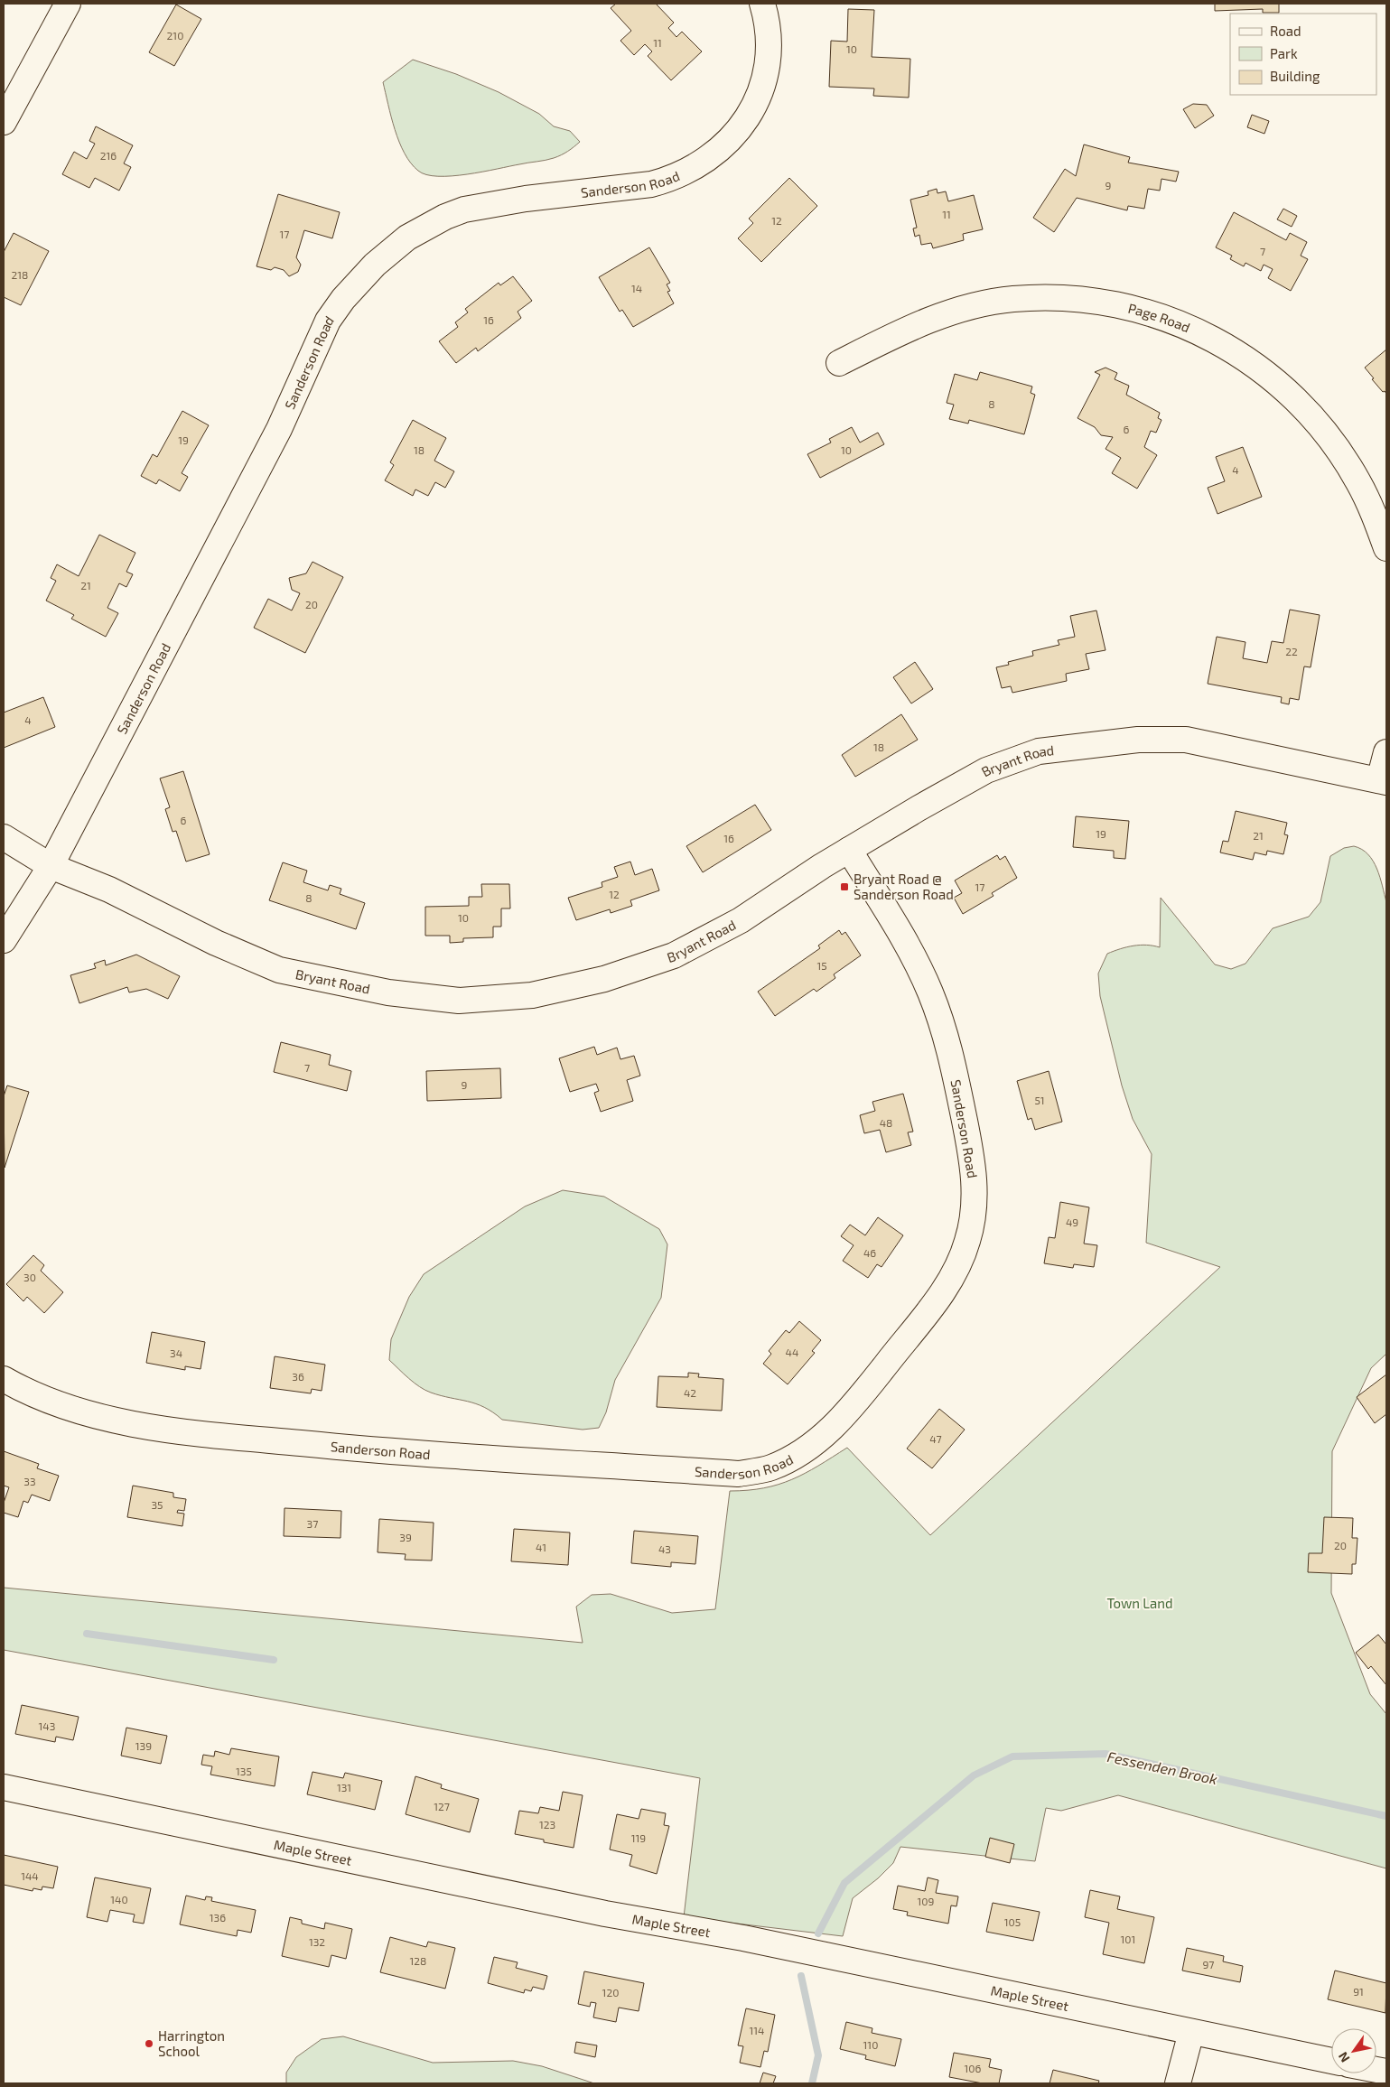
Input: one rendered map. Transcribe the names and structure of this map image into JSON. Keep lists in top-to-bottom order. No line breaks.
{"streets":{"street":["Sanderson Road","Page Road","Bryant Road","Maple Street"]},"crossings":[["Sanderson Road","Bryant Road"]],"water":["Fessenden Brook"],"parks":["Town Land"],"places":{"transit":["Bryant Road @ Sanderson Road"],"other":["Harrington School"]},"house_numbers":["210","11","10","216","9","11","12","17","7","218","14","16","8","6","19","18","10","4","21","20","22","4","18","6","19","21","16","17","12","8","10","15","7","9","51","48","49","46","30","44","34","36","42","47","33","35","37","39","20","41","43","143","139","135","131","127","123","119","144","140","109","136","105","101","132","128","97","91","120","114","110","106"],"legend":["Road","Park","Building"],"north":"bottom left"}
